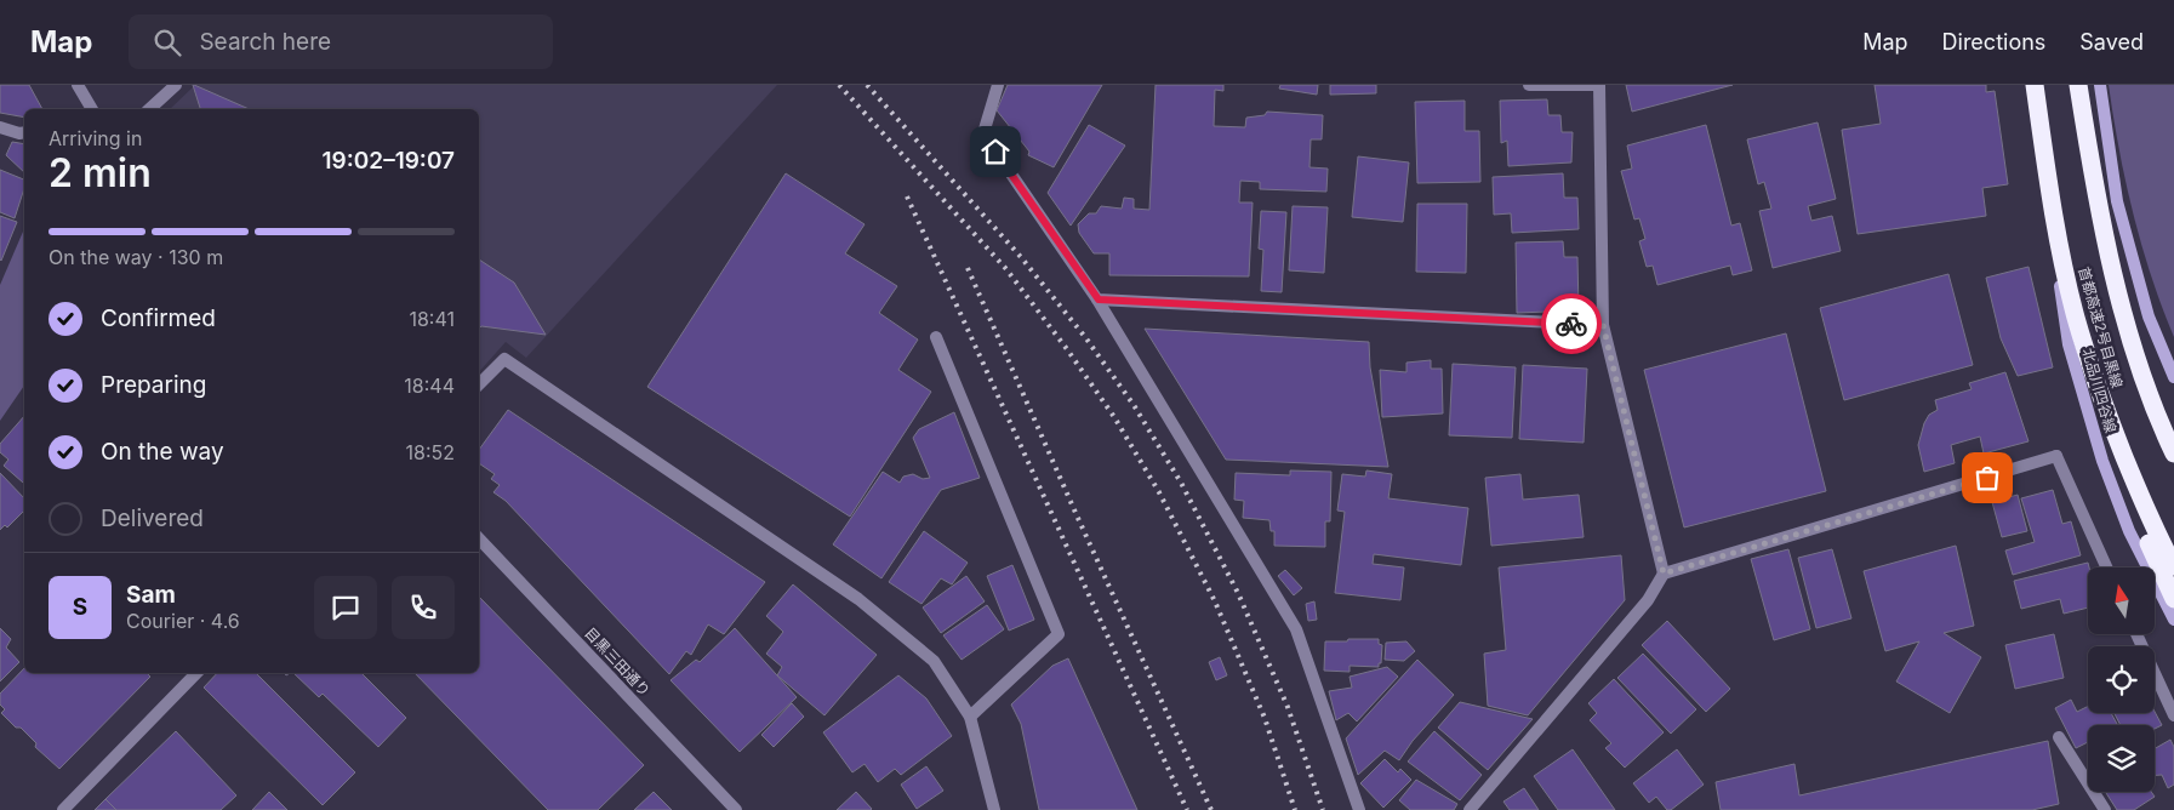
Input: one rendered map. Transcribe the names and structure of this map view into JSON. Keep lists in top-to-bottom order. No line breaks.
{"streets":{"highway":["首都高速2号目黒線"],"main road":["北品川四谷線"],"street":["目黒三田通り"]},"crossings":[["首都高速2号目黒線","北品川四谷線"]],"north":"top","page":{"header":"Map","search":"Search here","nav":["Map","Directions","Saved"],"heading":["2 min","Arriving in","19:02–19:07"],"panel":["Sam","Courier · 4.6"],"bar":"On the way · 130 m","list":[["Confirmed","18:41"],["Preparing","18:44"],["On the way","18:52"],"Delivered"],"round":"S"}}
